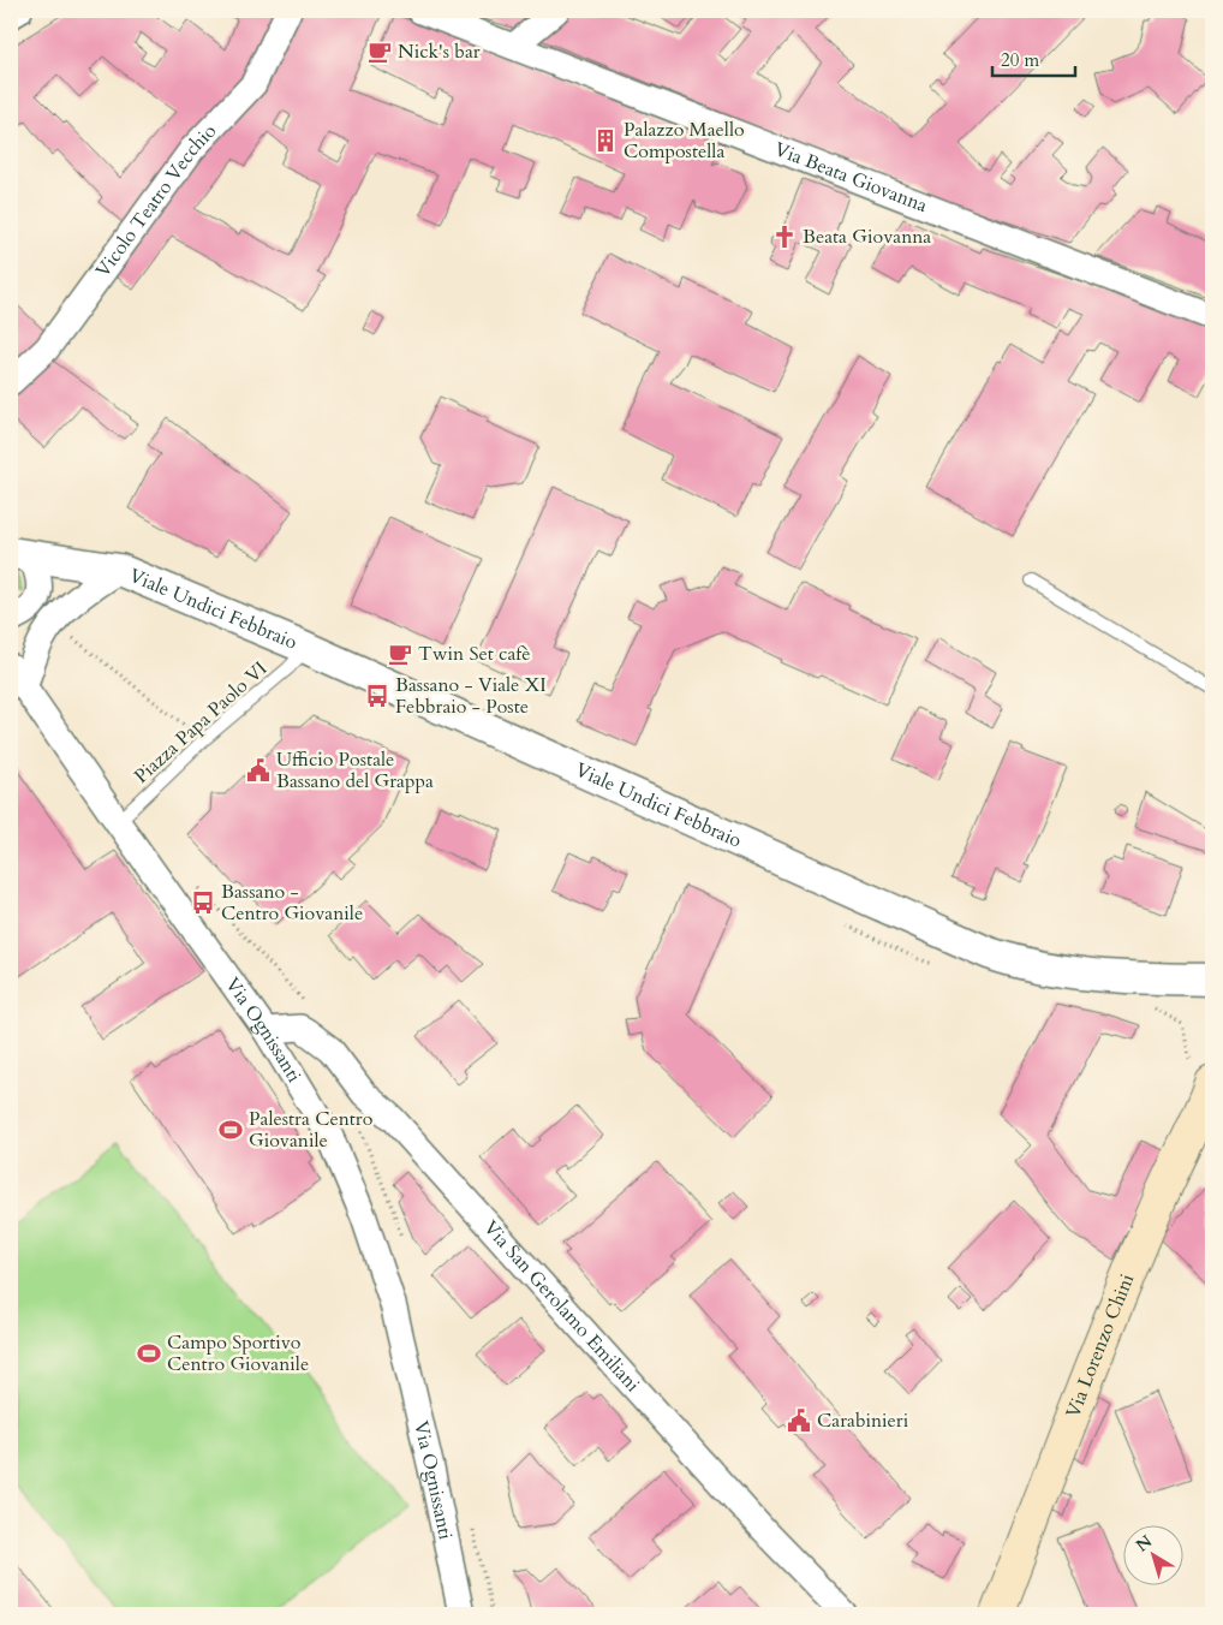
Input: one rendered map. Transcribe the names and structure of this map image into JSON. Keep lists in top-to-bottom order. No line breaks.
{"streets":{"main road":["Via Lorenzo Chini"],"street":["Via Beata Giovanna","Vicolo Teatro Vecchio","Viale Undici Febbraio","Via Ognissanti","Via San Gerolamo Emiliani"],"lane":["Piazza Papa Paolo VI"]},"crossings":[["Viale Undici Febbraio","Piazza Papa Paolo VI"],["Viale Undici Febbraio","Via Ognissanti"],["Piazza Papa Paolo VI","Via Ognissanti"],["Via Ognissanti","Via San Gerolamo Emiliani"]],"places":{"cafe":["Nick's bar","Twin Set cafè"],"building":["Palazzo Maello Compostella"],"church":["Beata Giovanna"],"bus stop":["Bassano - Viale XI Febbraio - Poste","Bassano - Centro Giovanile"],"public building":["Ufficio Postale Bassano del Grappa","Carabinieri"],"sports":["Palestra Centro Giovanile","Campo Sportivo Centro Giovanile"]},"scale_bar":"20 m","north":"top left"}
